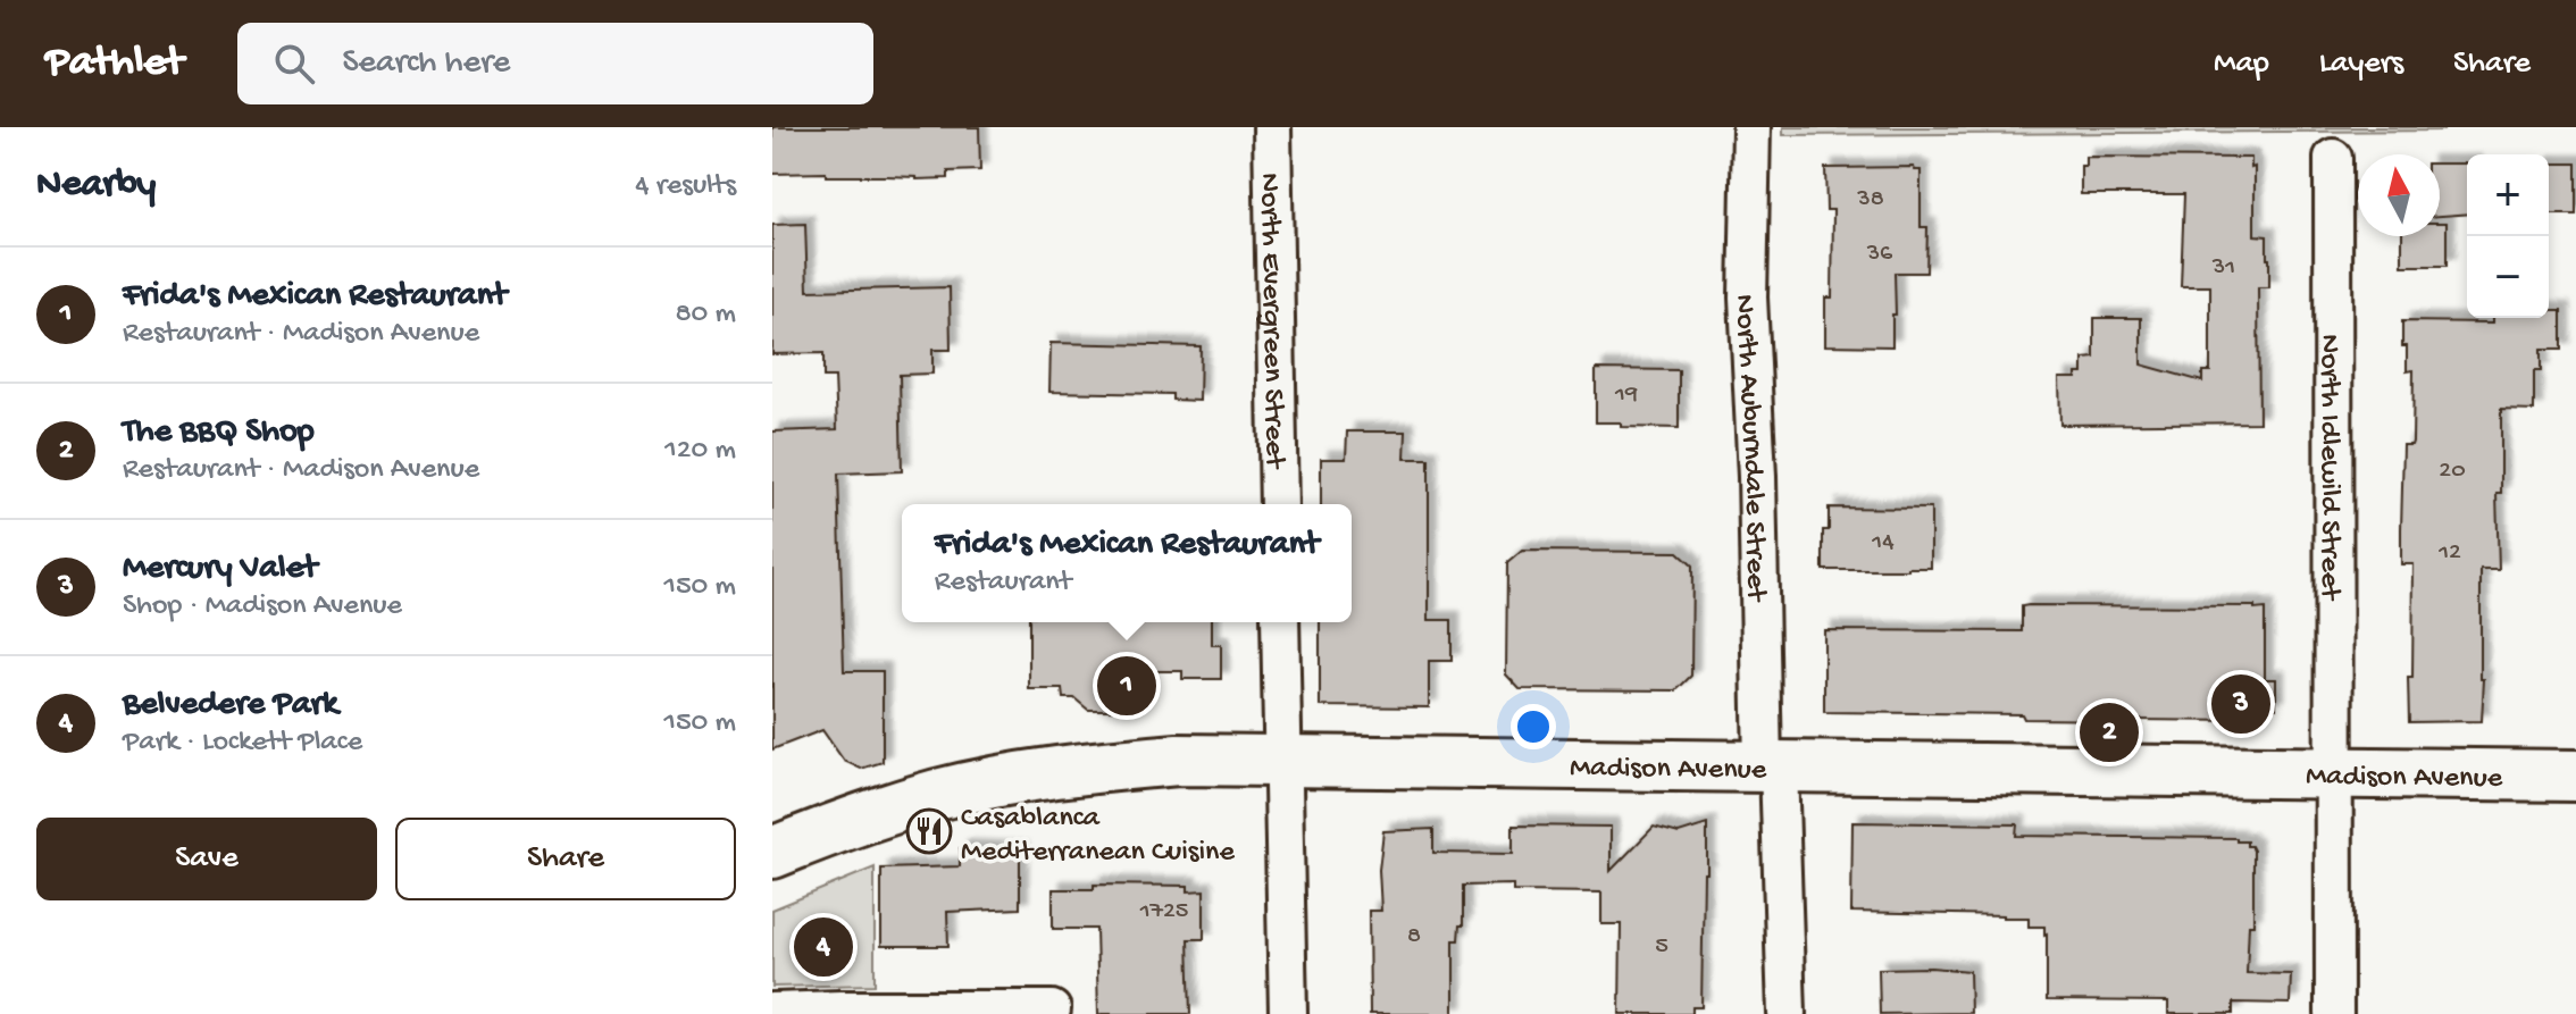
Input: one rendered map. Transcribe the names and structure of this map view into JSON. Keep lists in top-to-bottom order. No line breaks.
{"streets":{"street":["North Evergreen Street","North Auburndale Street","North Idlewild Street","Madison Avenue"]},"crossings":[["North Auburndale Street","Madison Avenue"],["North Idlewild Street","Madison Avenue"]],"places":{"restaurant":["Casablanca Mediterranean Cuisine"]},"house_numbers":["38","36","31","19","20","14","12","1725","8","5"],"north":"top","page":{"header":"Pathlet","search":"Search here","nav":["Map","Layers","Share"],"heading":["Nearby","4 results"],"map_buttons":["+","−"],"list":[{"mark":"1","name":"Frida's Mexican Restaurant","note":"Restaurant · Madison Avenue","value":"80 m"},{"mark":"2","name":"The BBQ Shop","note":"Restaurant · Madison Avenue","value":"120 m"},{"mark":"3","name":"Mercury Valet","note":"Shop · Madison Avenue","value":"150 m"},{"mark":"4","name":"Belvedere Park","note":"Park · Lockett Place","value":"150 m"}],"popup":["Frida's Mexican Restaurant","Restaurant"],"pins":["1","3","2","4"],"buttons":["Save","Share"]}}
